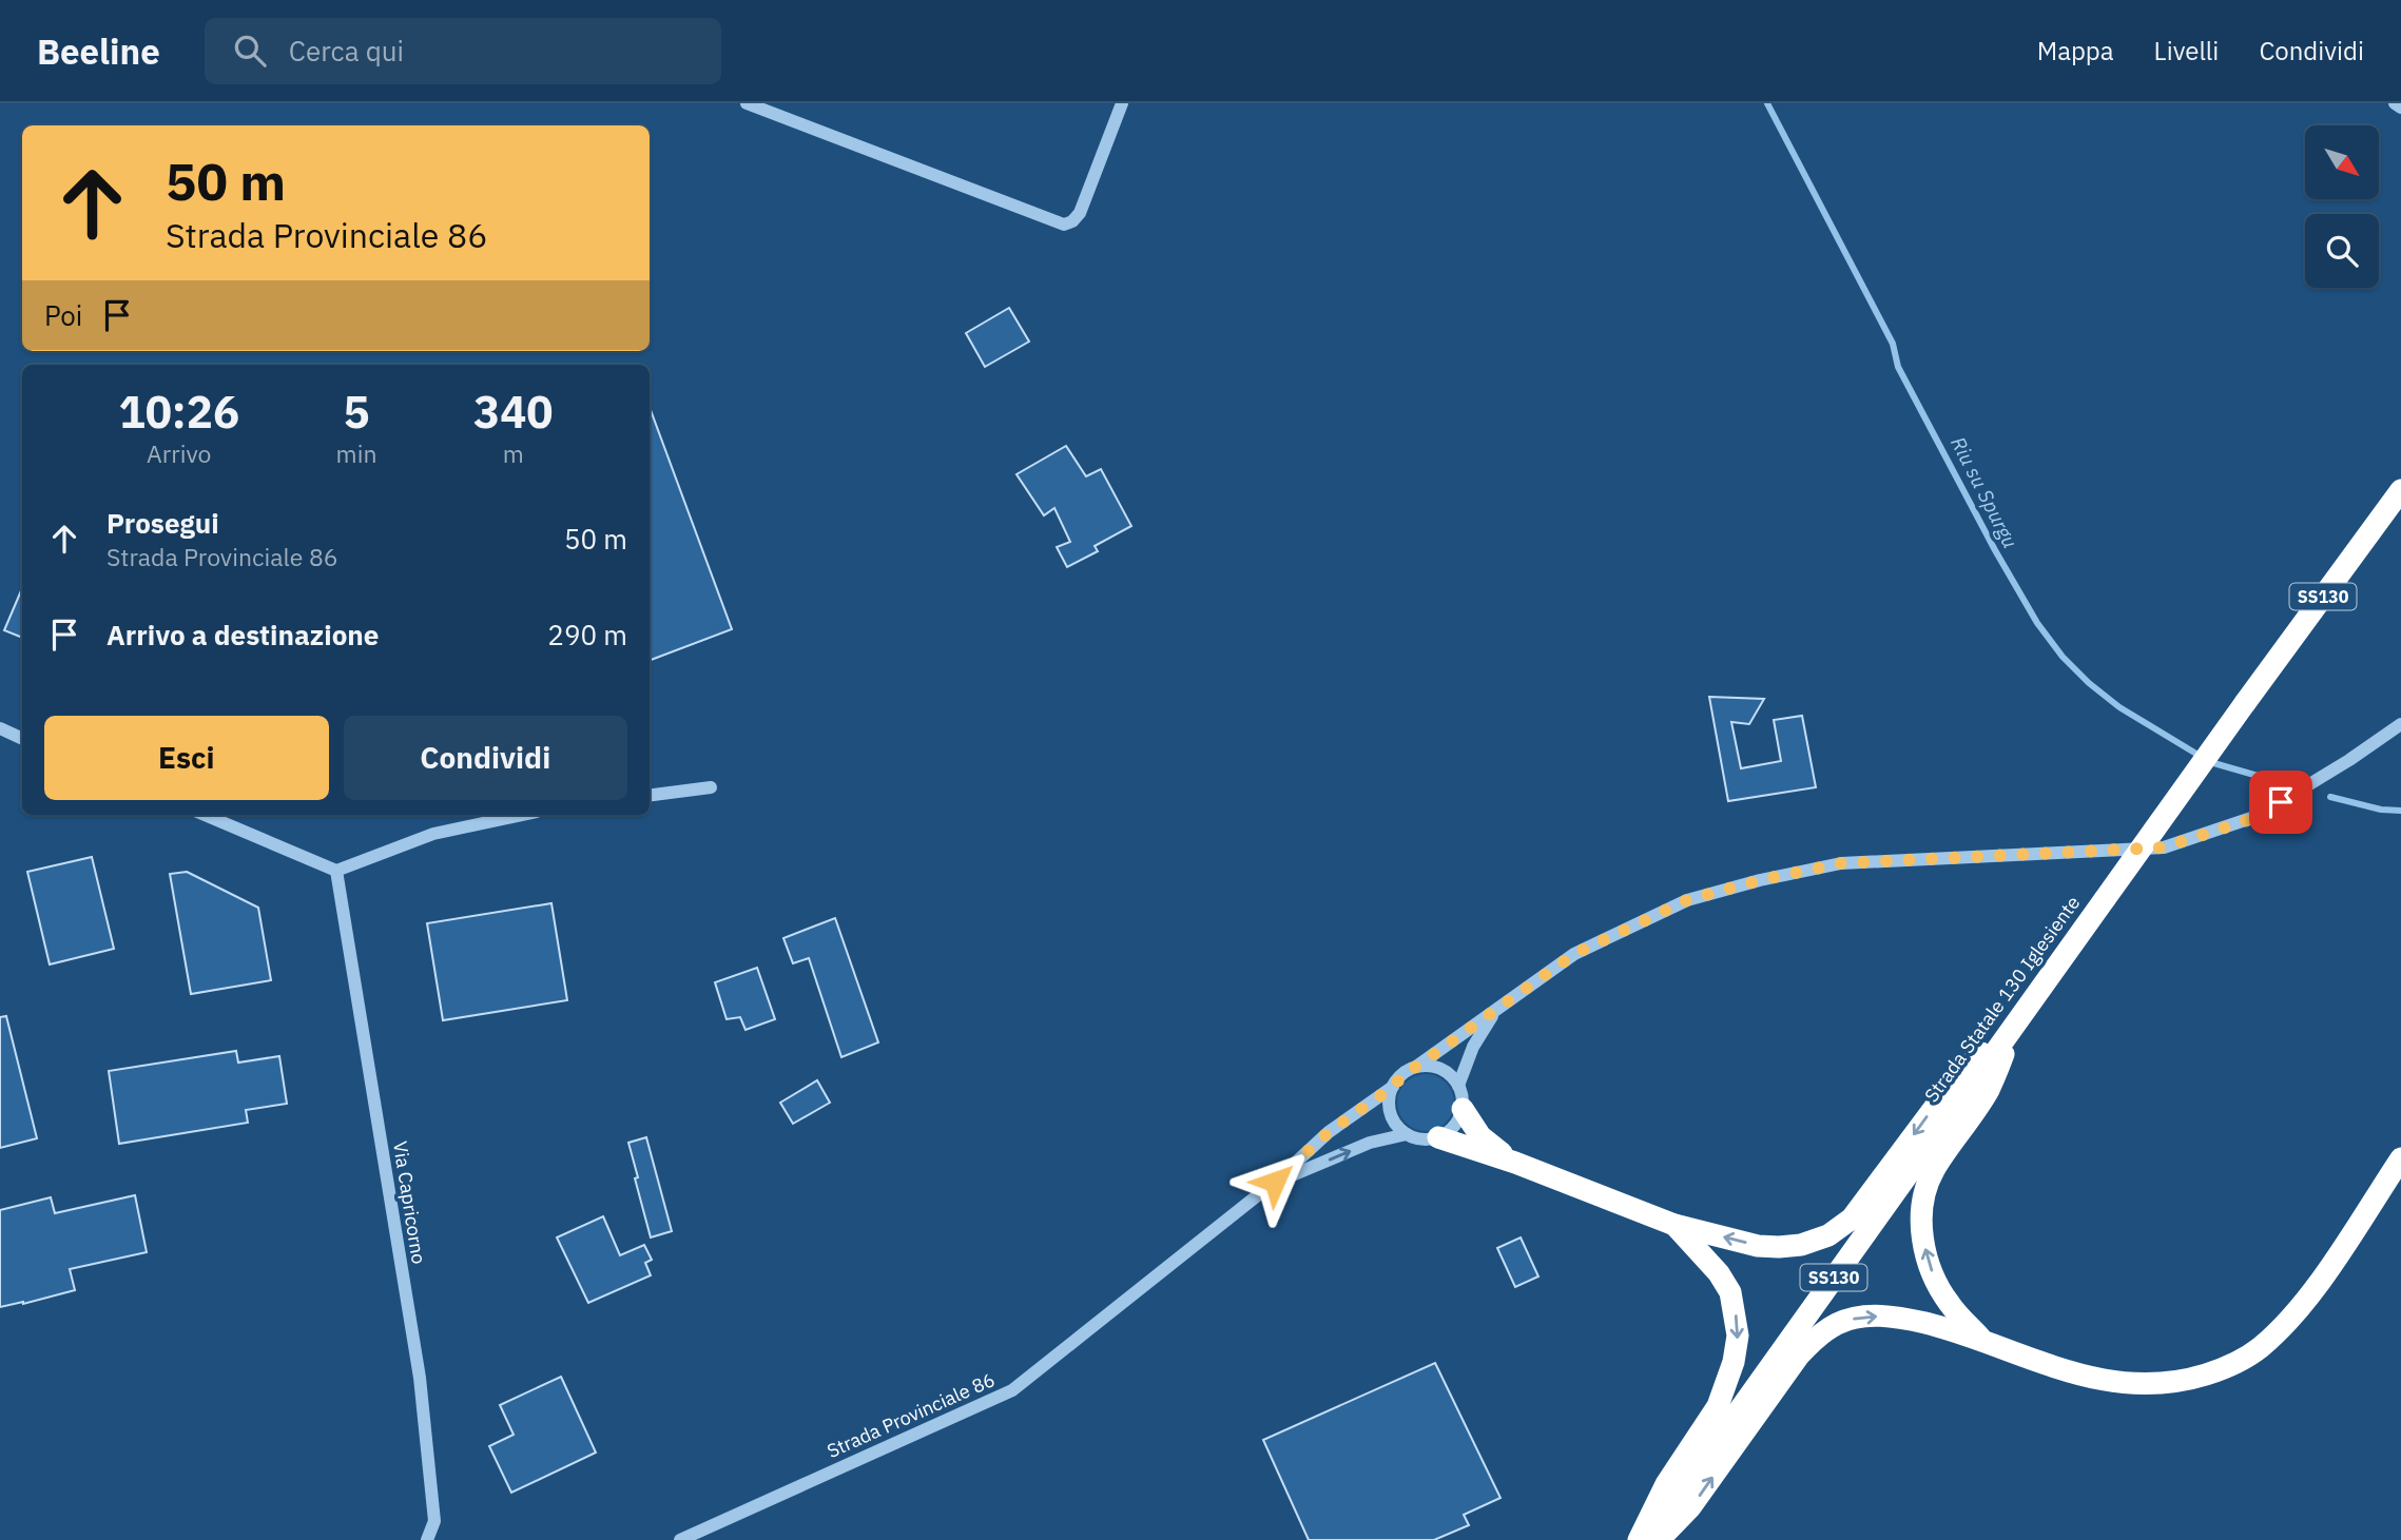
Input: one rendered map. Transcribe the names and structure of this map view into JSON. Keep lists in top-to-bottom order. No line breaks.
{"streets":{"highway":["SS130","Strada Statale 130 Iglesiente"],"street":["Via Capricorno","Strada Provinciale 86"]},"water":["Riu su Spurgu"],"north":"bottom right","page":{"header":"Beeline","search":"Cerca qui","nav":["Mappa","Livelli","Condividi"],"turn":["50 m","Strada Provinciale 86"],"then":"Poi","eta":["10:26","Arrivo","5","min","340","m"],"list":[{"name":"Prosegui","note":"Strada Provinciale 86","value":"50 m"},{"name":"Arrivo a destinazione","value":"290 m"}],"buttons":["Esci","Condividi"]}}
